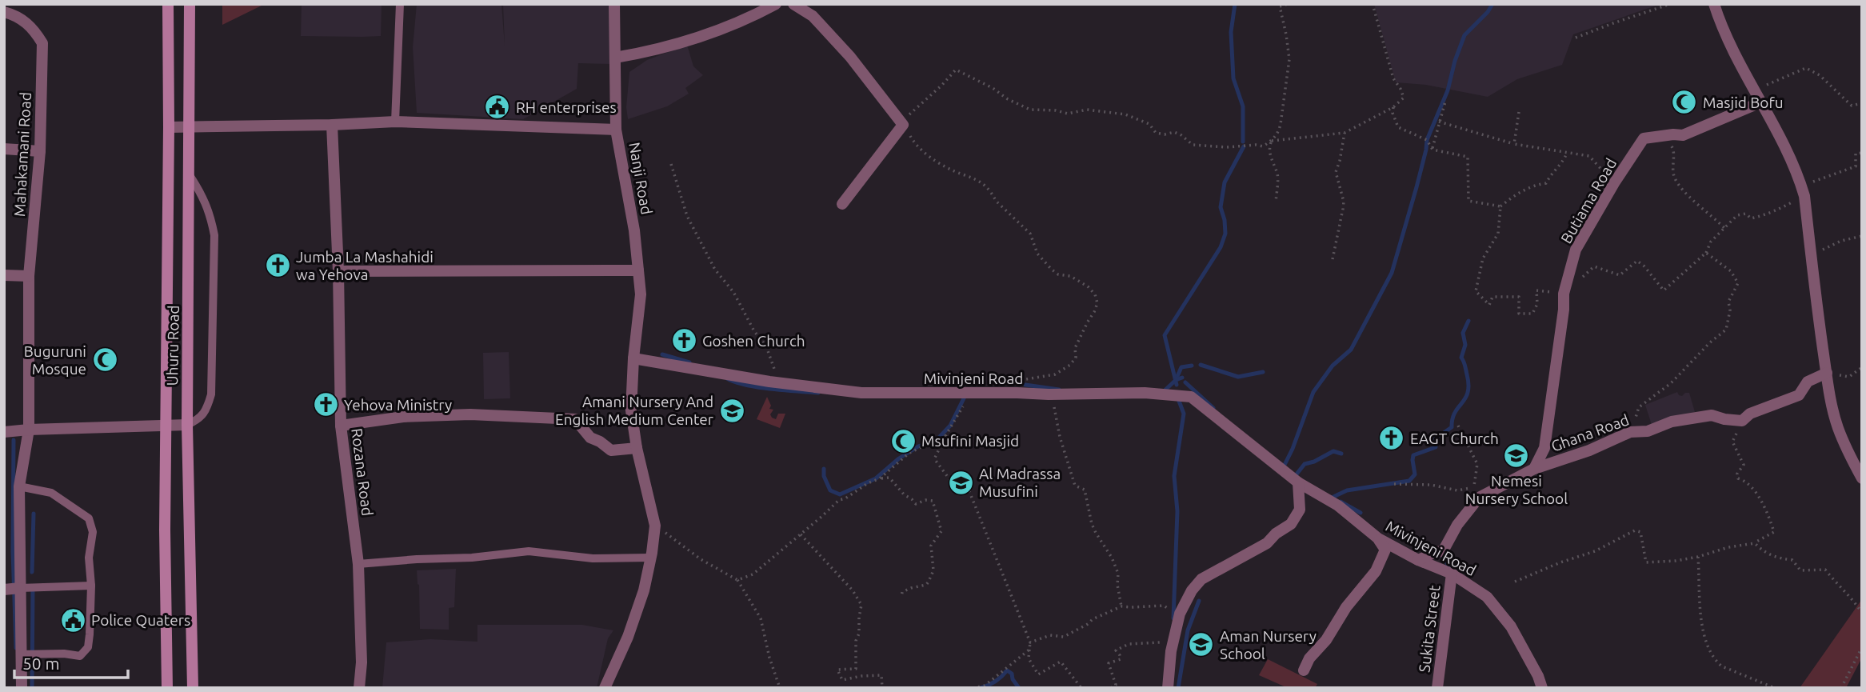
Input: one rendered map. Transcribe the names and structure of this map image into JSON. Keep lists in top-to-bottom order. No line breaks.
{"streets":{"main road":["Uhuru Road"],"street":["Mahakamani Road","Nanji Road","Butiama Road","Mivinjeni Road","Ghana Road","Rozana Road","Sukita Street"]},"crossings":[["Nanji Road","Mivinjeni Road"],["Butiama Road","Ghana Road"],["Mivinjeni Road","Ghana Road"],["Mivinjeni Road","Sukita Street"]],"places":{"mosque":["Masjid Bofu","Buguruni Mosque","Msufini Masjid"],"public building":["RH enterprises","Police Quaters"],"church":["Jumba La Mashahidi wa Yehova","Goshen Church","Yehova Ministry","EAGT Church"],"school or university":["Amani Nursery And English Medium Center","Nemesi Nursery School","Al Madrassa Musufini","Aman Nursery School"]},"scale_bar":"50 m"}
